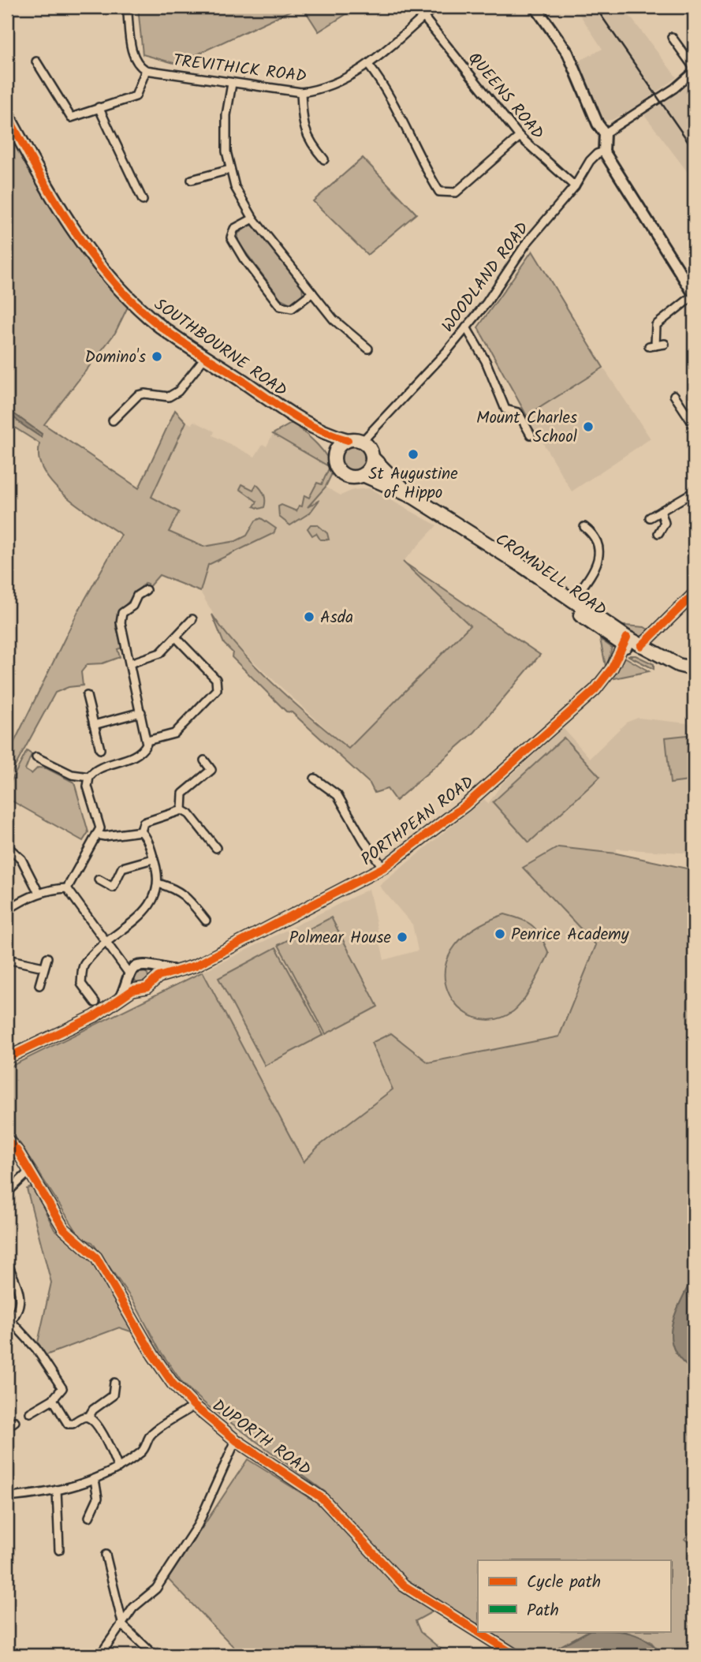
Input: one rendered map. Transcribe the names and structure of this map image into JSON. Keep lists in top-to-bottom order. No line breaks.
{"streets":{"highway":["SOUTHBOURNE ROAD","CROMWELL ROAD"],"street":["TREVITHICK ROAD","QUEENS ROAD","WOODLAND ROAD","PORTHPEAN ROAD","DUPORTH ROAD"]},"crossings":[["TREVITHICK ROAD","QUEENS ROAD"],["QUEENS ROAD","WOODLAND ROAD"],["WOODLAND ROAD","SOUTHBOURNE ROAD"],["WOODLAND ROAD","CROMWELL ROAD"],["SOUTHBOURNE ROAD","CROMWELL ROAD"],["CROMWELL ROAD","PORTHPEAN ROAD"]],"places":["Domino's","Mount Charles School","St Augustine of Hippo","Asda","Penrice Academy","Polmear House"],"legend":["Cycle path","Path"]}
